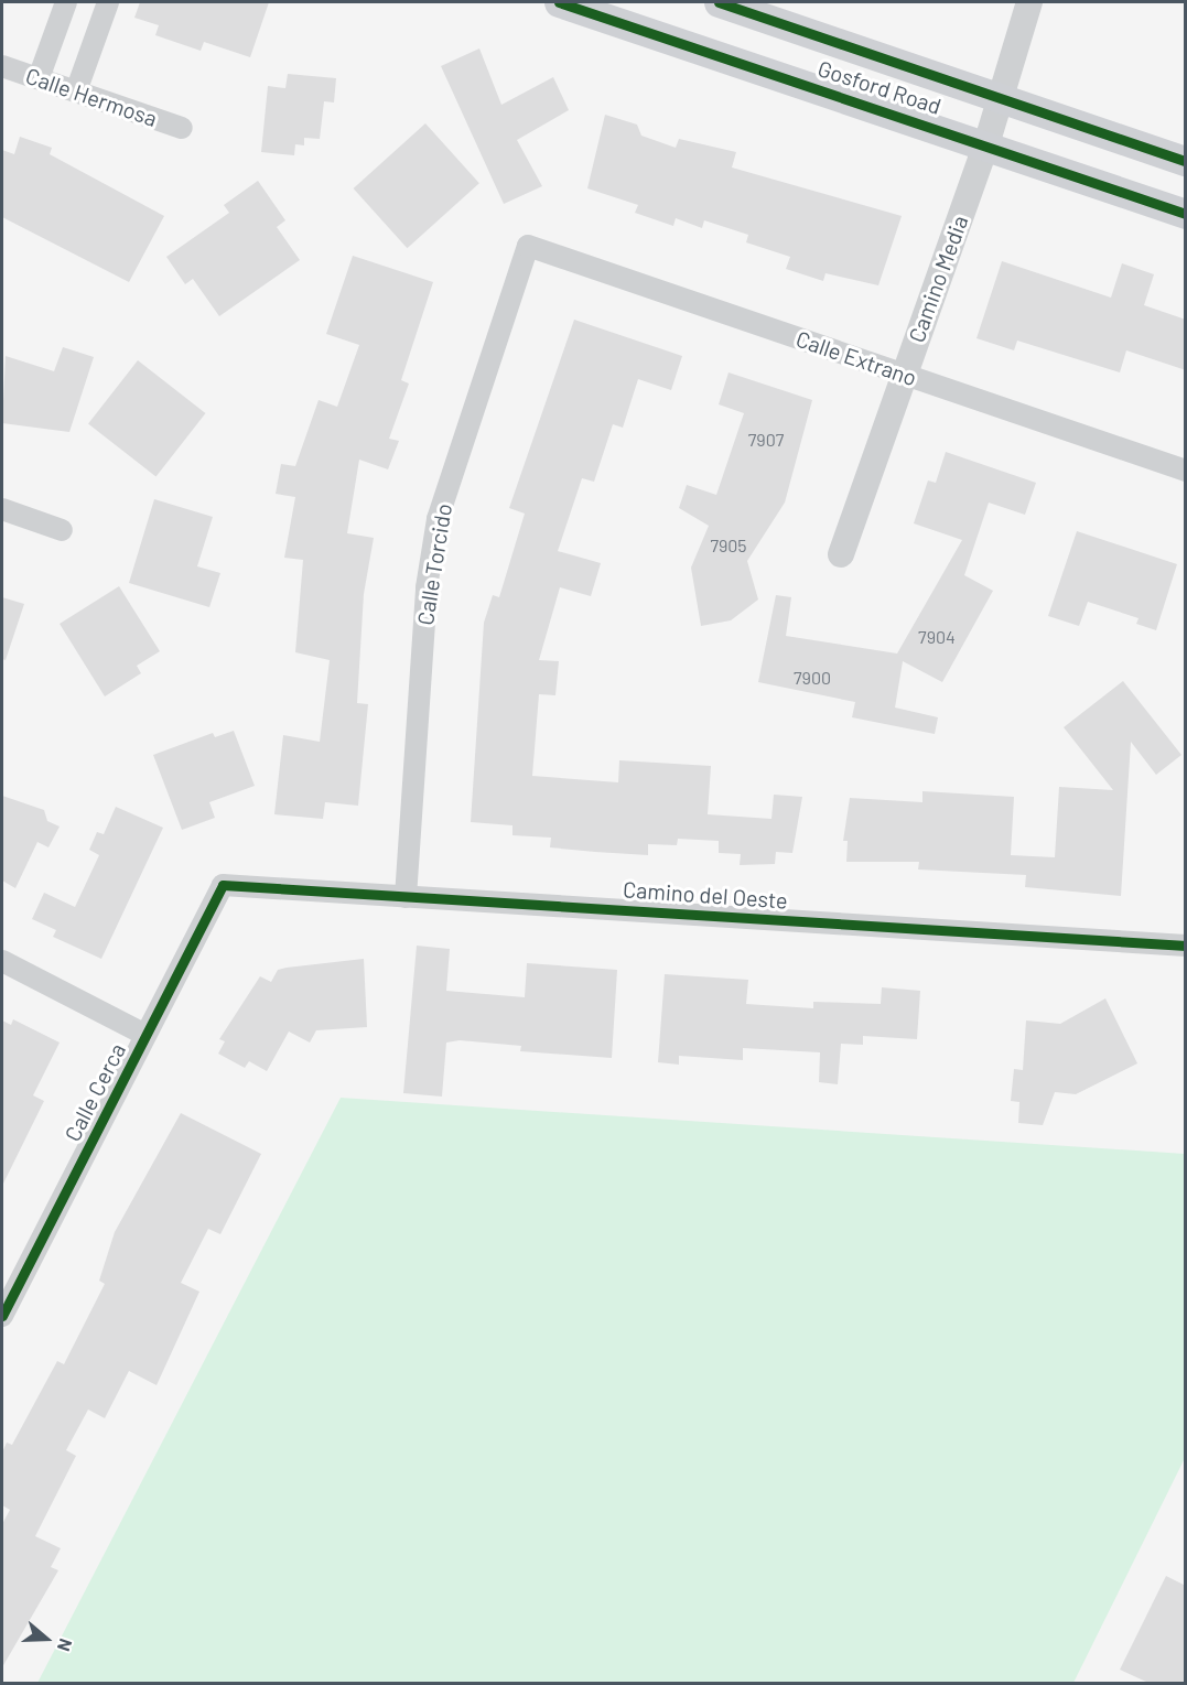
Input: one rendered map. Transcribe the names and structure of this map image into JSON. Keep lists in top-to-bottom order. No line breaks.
{"streets":{"main road":["Gosford Road"],"street":["Calle Hermosa","Camino Media","Calle Extrano","Calle Torcido","Camino del Oeste","Calle Cerca"]},"crossings":[["Gosford Road","Camino Media"],["Camino Media","Calle Extrano"],["Calle Extrano","Calle Torcido"],["Calle Torcido","Camino del Oeste"],["Camino del Oeste","Calle Cerca"]],"house_numbers":["7907","7905","7904","7900"],"north":"right"}
